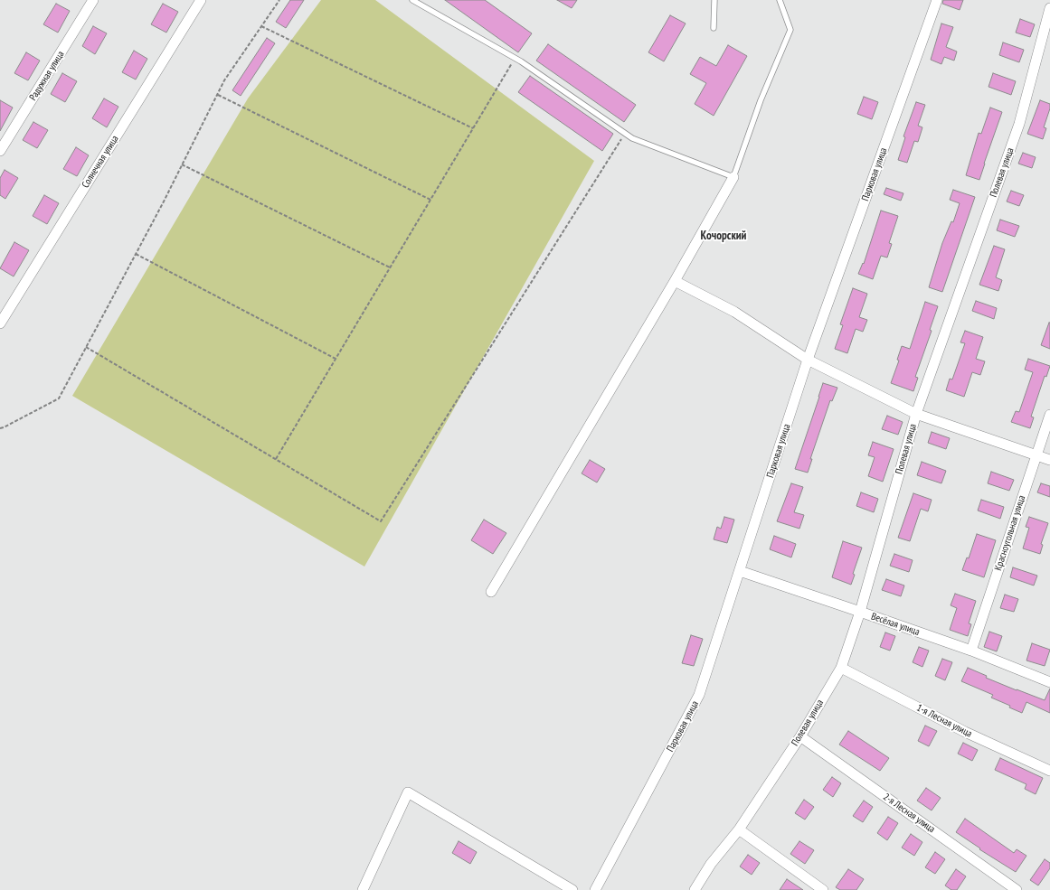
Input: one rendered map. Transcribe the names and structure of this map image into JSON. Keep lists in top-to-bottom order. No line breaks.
{"streets":{"street":["Радужная улица","Солнечная улица","Полевая улица","Парковая улица","Красноугольная улица","Весёлая улица","1-я Лесная улица","2-я Лесная улица"]},"crossings":[["Полевая улица","Весёлая улица"],["Полевая улица","1-я Лесная улица"],["Полевая улица","2-я Лесная улица"],["Парковая улица","Весёлая улица"],["Красноугольная улица","Весёлая улица"]],"districts":["Кочорский"]}
